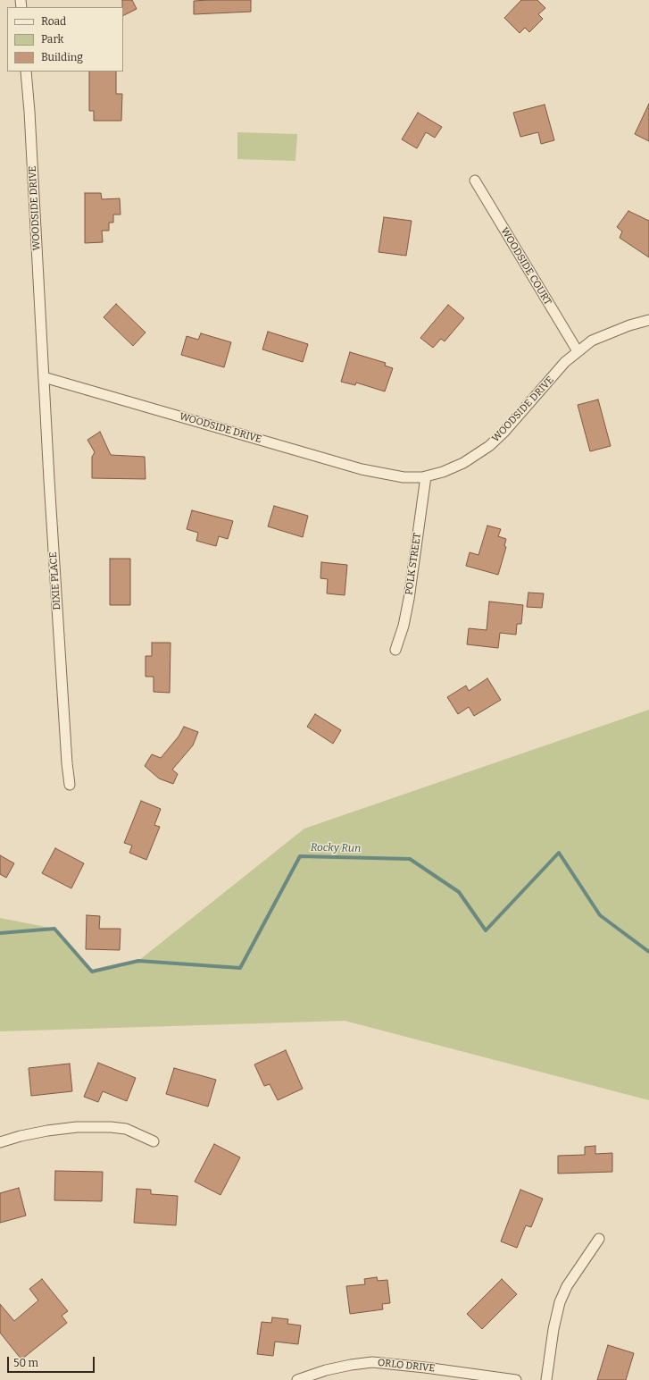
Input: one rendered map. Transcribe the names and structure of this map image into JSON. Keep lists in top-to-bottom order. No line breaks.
{"streets":{"street":["WOODSIDE DRIVE","WOODSIDE COURT","POLK STREET","DIXIE PLACE","ORLO DRIVE"]},"crossings":[["WOODSIDE DRIVE","WOODSIDE COURT"],["WOODSIDE DRIVE","POLK STREET"],["WOODSIDE DRIVE","DIXIE PLACE"]],"water":["Rocky Run"],"legend":["Road","Park","Building"],"scale_bar":"50 m"}
